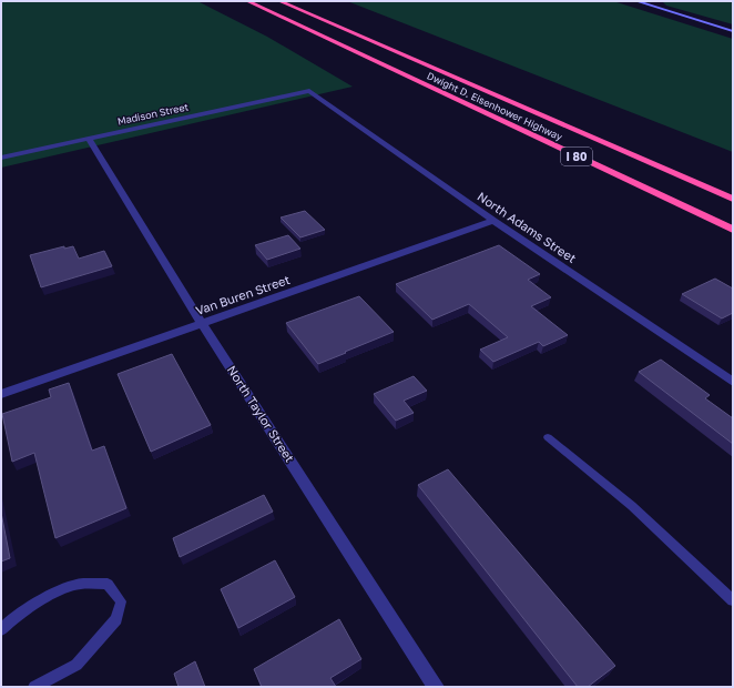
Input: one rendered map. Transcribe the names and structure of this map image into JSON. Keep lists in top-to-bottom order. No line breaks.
{"streets":{"highway":["Dwight D. Eisenhower Highway","I 80"],"street":["Madison Street","North Adams Street","Van Buren Street","North Taylor Street"]},"crossings":[["Madison Street","North Adams Street"],["Madison Street","North Taylor Street"],["North Adams Street","Van Buren Street"],["Van Buren Street","North Taylor Street"]]}
